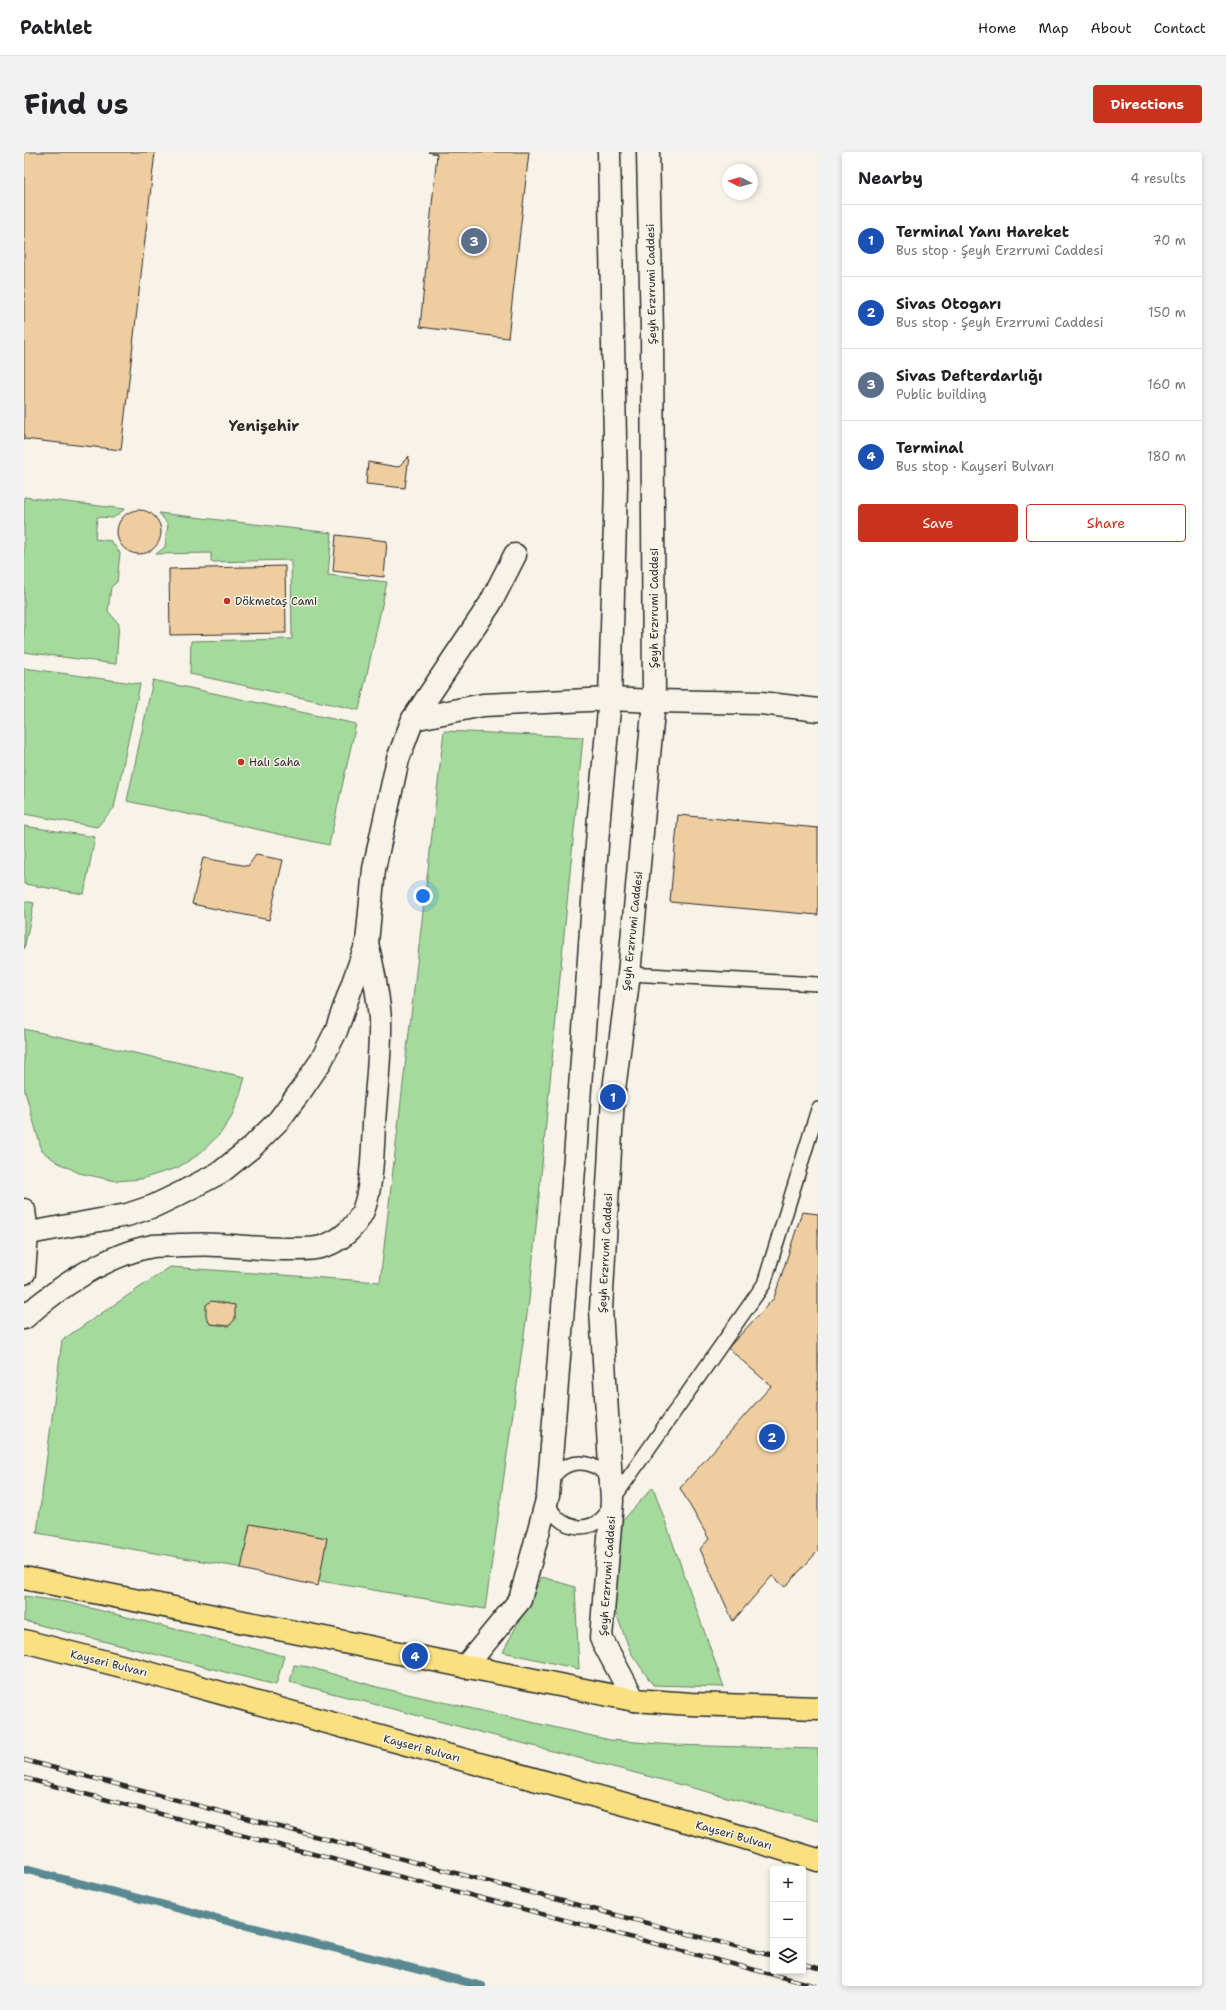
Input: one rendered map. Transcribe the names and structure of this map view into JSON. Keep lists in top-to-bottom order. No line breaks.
{"streets":{"main road":["Kayseri Bulvarı"],"street":["Şeyh Erzrrumi Caddesi"]},"districts":["Yenişehir"],"places":["Dökmetaş Cami","Halı Saha"],"north":"left","page":{"header":"Pathlet","nav":["Home","Map","About","Contact"],"title":"Find us","buttons":["Directions",["Save","Share"]],"heading":["Nearby","4 results"],"list":[{"mark":"1","name":"Terminal Yanı Hareket","note":"Bus stop · Şeyh Erzrrumi Caddesi","value":"70 m"},{"mark":"2","name":"Sivas Otogarı","note":"Bus stop · Şeyh Erzrrumi Caddesi","value":"150 m"},{"mark":"3","name":"Sivas Defterdarlığı","note":"Public building","value":"160 m"},{"mark":"4","name":"Terminal","note":"Bus stop · Kayseri Bulvarı","value":"180 m"}],"pins":["3","1","2","4"],"map_buttons":["+","−"]}}
